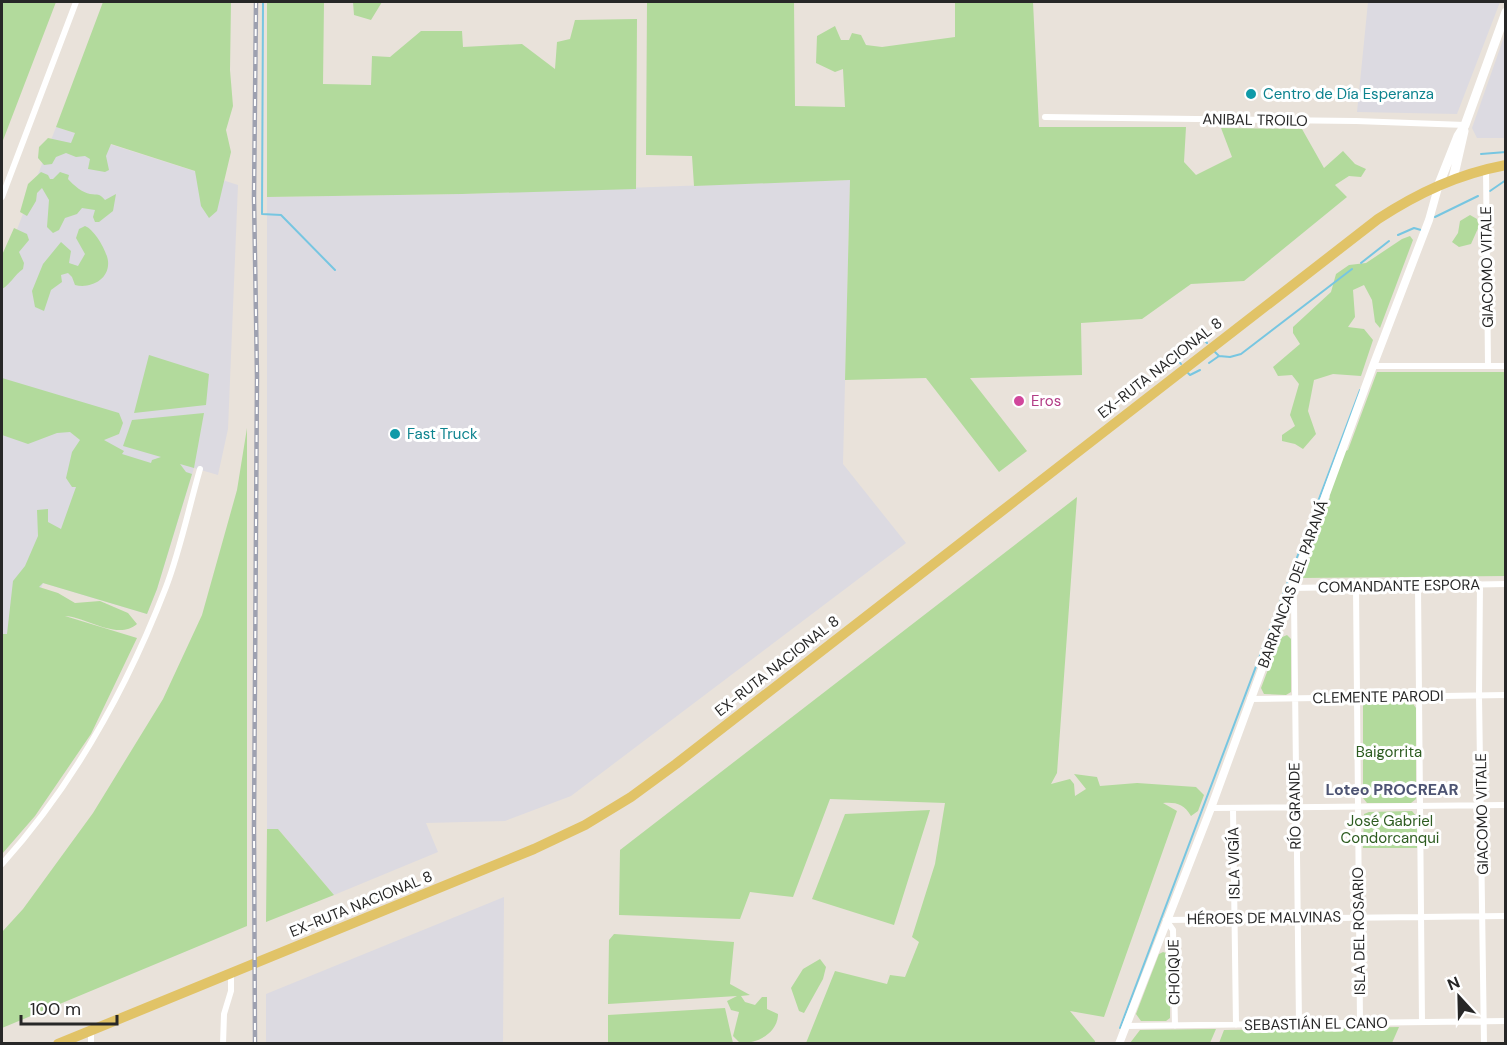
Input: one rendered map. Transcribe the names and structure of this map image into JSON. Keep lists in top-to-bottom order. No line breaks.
{"streets":{"main road":["EX-RUTA NACIONAL 8","BARRANCAS DEL PARANÁ"],"street":["ANIBAL TROILO","GIACOMO VITALE","COMANDANTE ESPORA","CLEMENTE PARODI","RÍO GRANDE","ISLA VIGÍA","HÉROES DE MALVINAS","ISLA DEL ROSARIO","CHOIQUE","SEBASTIÁN EL CANO"]},"crossings":[["ANIBAL TROILO","BARRANCAS DEL PARANÁ"],["GIACOMO VITALE","EX-RUTA NACIONAL 8"],["GIACOMO VITALE","COMANDANTE ESPORA"],["GIACOMO VITALE","CLEMENTE PARODI"],["GIACOMO VITALE","HÉROES DE MALVINAS"],["GIACOMO VITALE","SEBASTIÁN EL CANO"],["EX-RUTA NACIONAL 8","BARRANCAS DEL PARANÁ"],["BARRANCAS DEL PARANÁ","COMANDANTE ESPORA"],["BARRANCAS DEL PARANÁ","CLEMENTE PARODI"],["BARRANCAS DEL PARANÁ","RÍO GRANDE"],["BARRANCAS DEL PARANÁ","HÉROES DE MALVINAS"],["BARRANCAS DEL PARANÁ","CHOIQUE"],["BARRANCAS DEL PARANÁ","SEBASTIÁN EL CANO"],["COMANDANTE ESPORA","RÍO GRANDE"],["COMANDANTE ESPORA","ISLA DEL ROSARIO"],["CLEMENTE PARODI","RÍO GRANDE"],["CLEMENTE PARODI","ISLA DEL ROSARIO"],["RÍO GRANDE","HÉROES DE MALVINAS"],["RÍO GRANDE","SEBASTIÁN EL CANO"],["ISLA VIGÍA","HÉROES DE MALVINAS"],["ISLA VIGÍA","SEBASTIÁN EL CANO"],["HÉROES DE MALVINAS","ISLA DEL ROSARIO"],["HÉROES DE MALVINAS","CHOIQUE"],["ISLA DEL ROSARIO","SEBASTIÁN EL CANO"],["CHOIQUE","SEBASTIÁN EL CANO"]],"districts":["Loteo PROCREAR"],"parks":["Baigorrita","José Gabriel Condorcanqui"],"places":["Centro de Día Esperanza","Eros","Fast Truck"],"scale_bar":"100 m","north":"top"}
